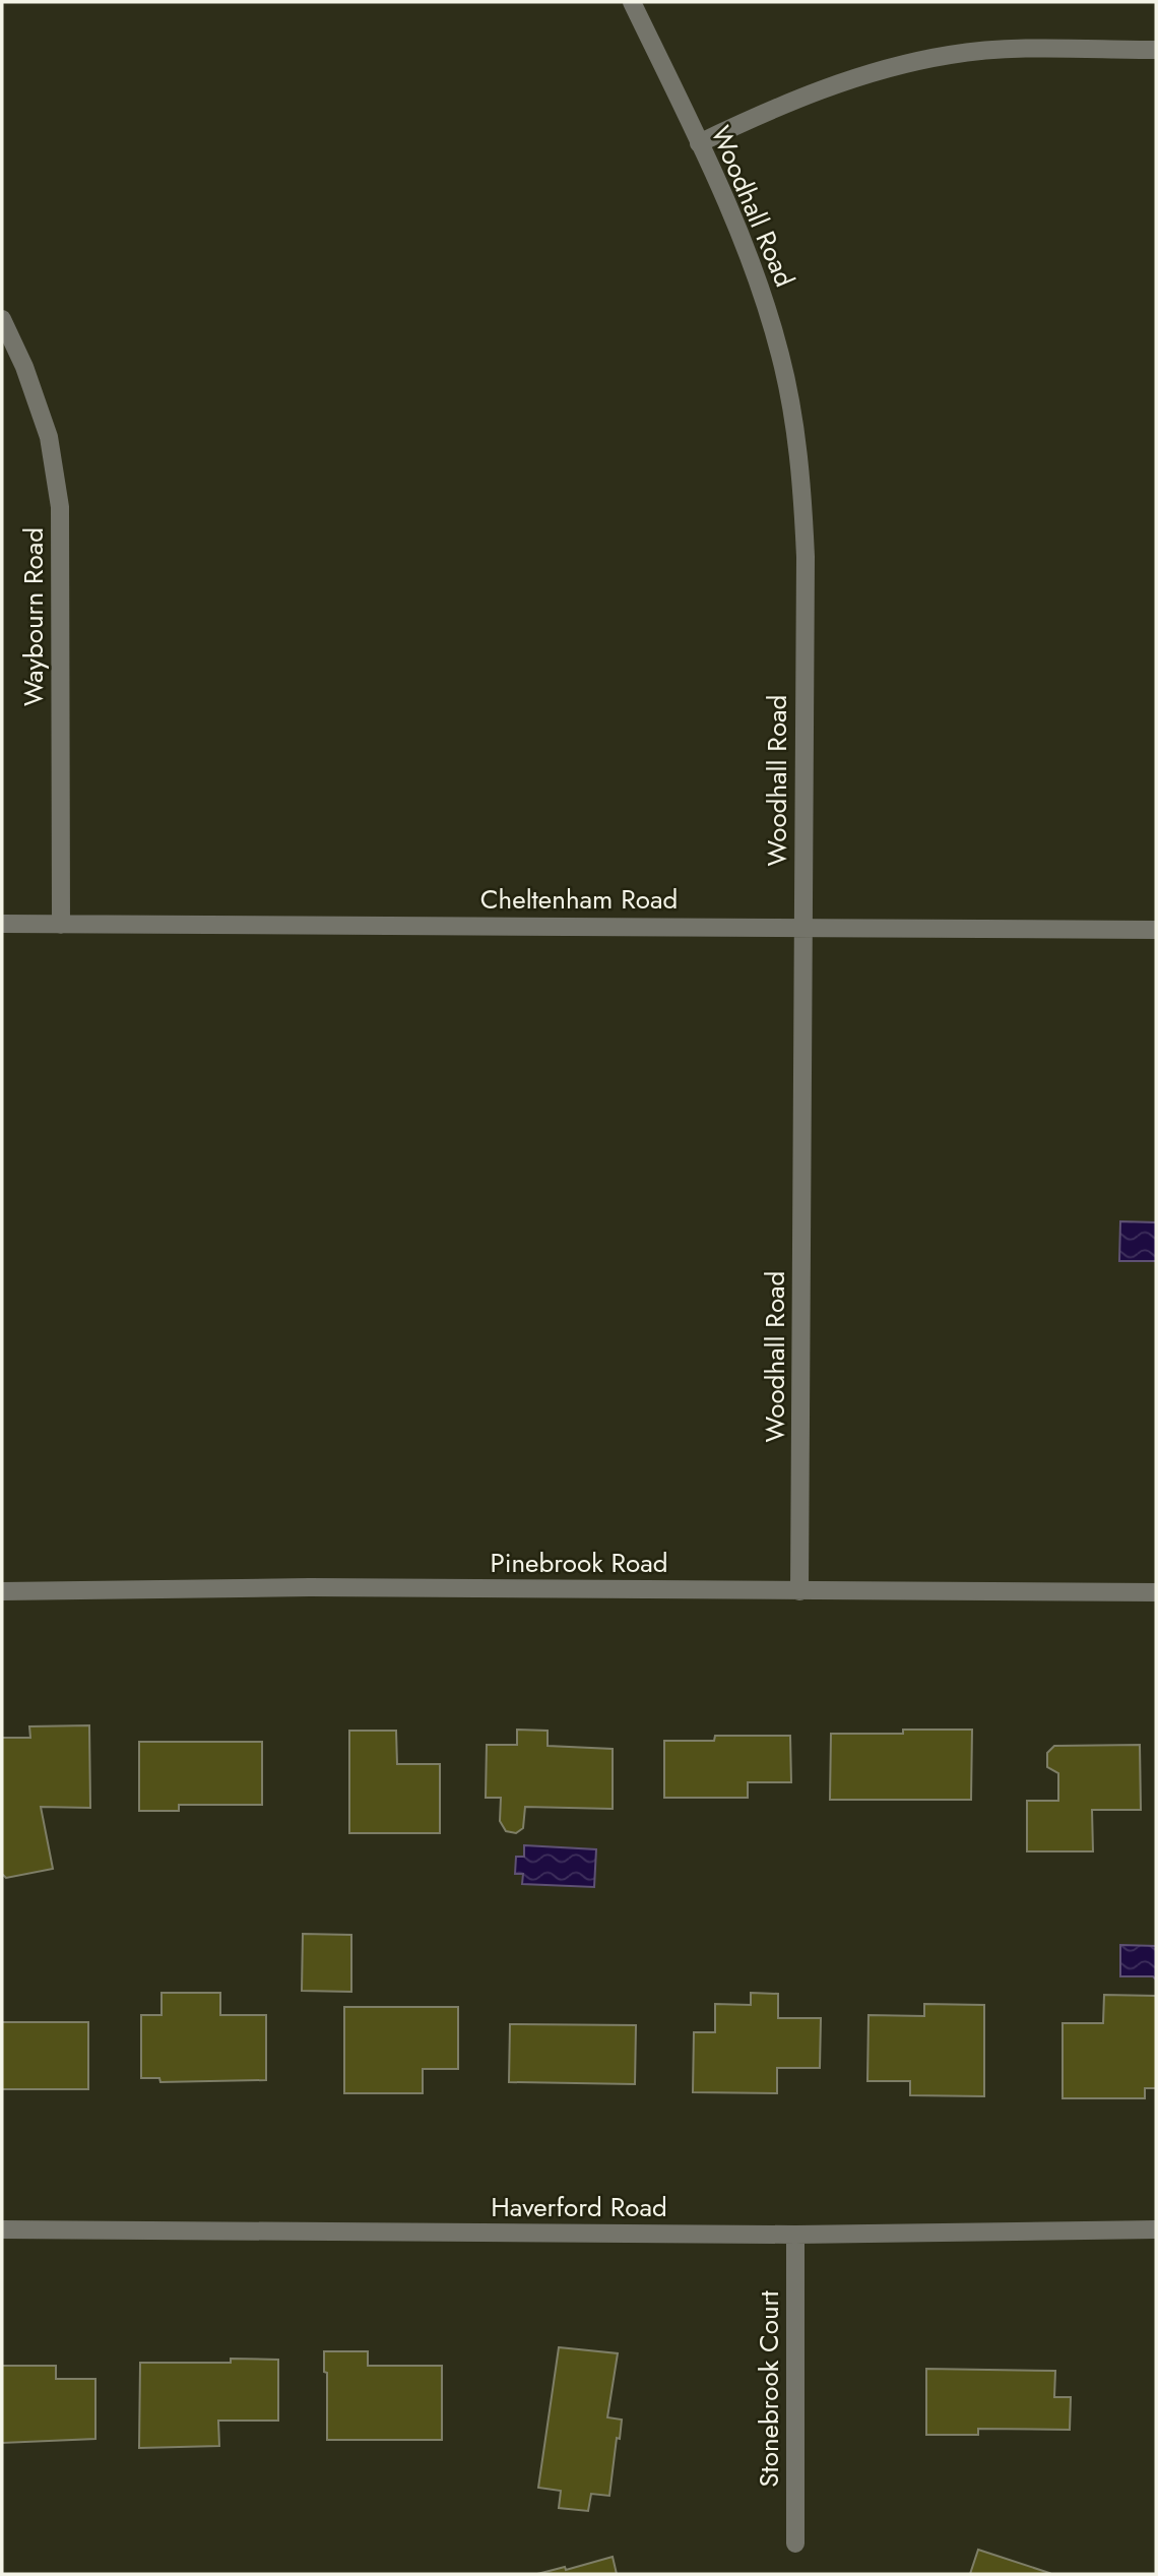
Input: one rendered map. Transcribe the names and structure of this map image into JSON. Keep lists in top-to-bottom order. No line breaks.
{"streets":{"street":["Woodhall Road","Waybourn Road","Cheltenham Road","Pinebrook Road","Haverford Road","Stonebrook Court"]},"crossings":[["Woodhall Road","Cheltenham Road"],["Woodhall Road","Pinebrook Road"],["Waybourn Road","Cheltenham Road"],["Haverford Road","Stonebrook Court"]]}
